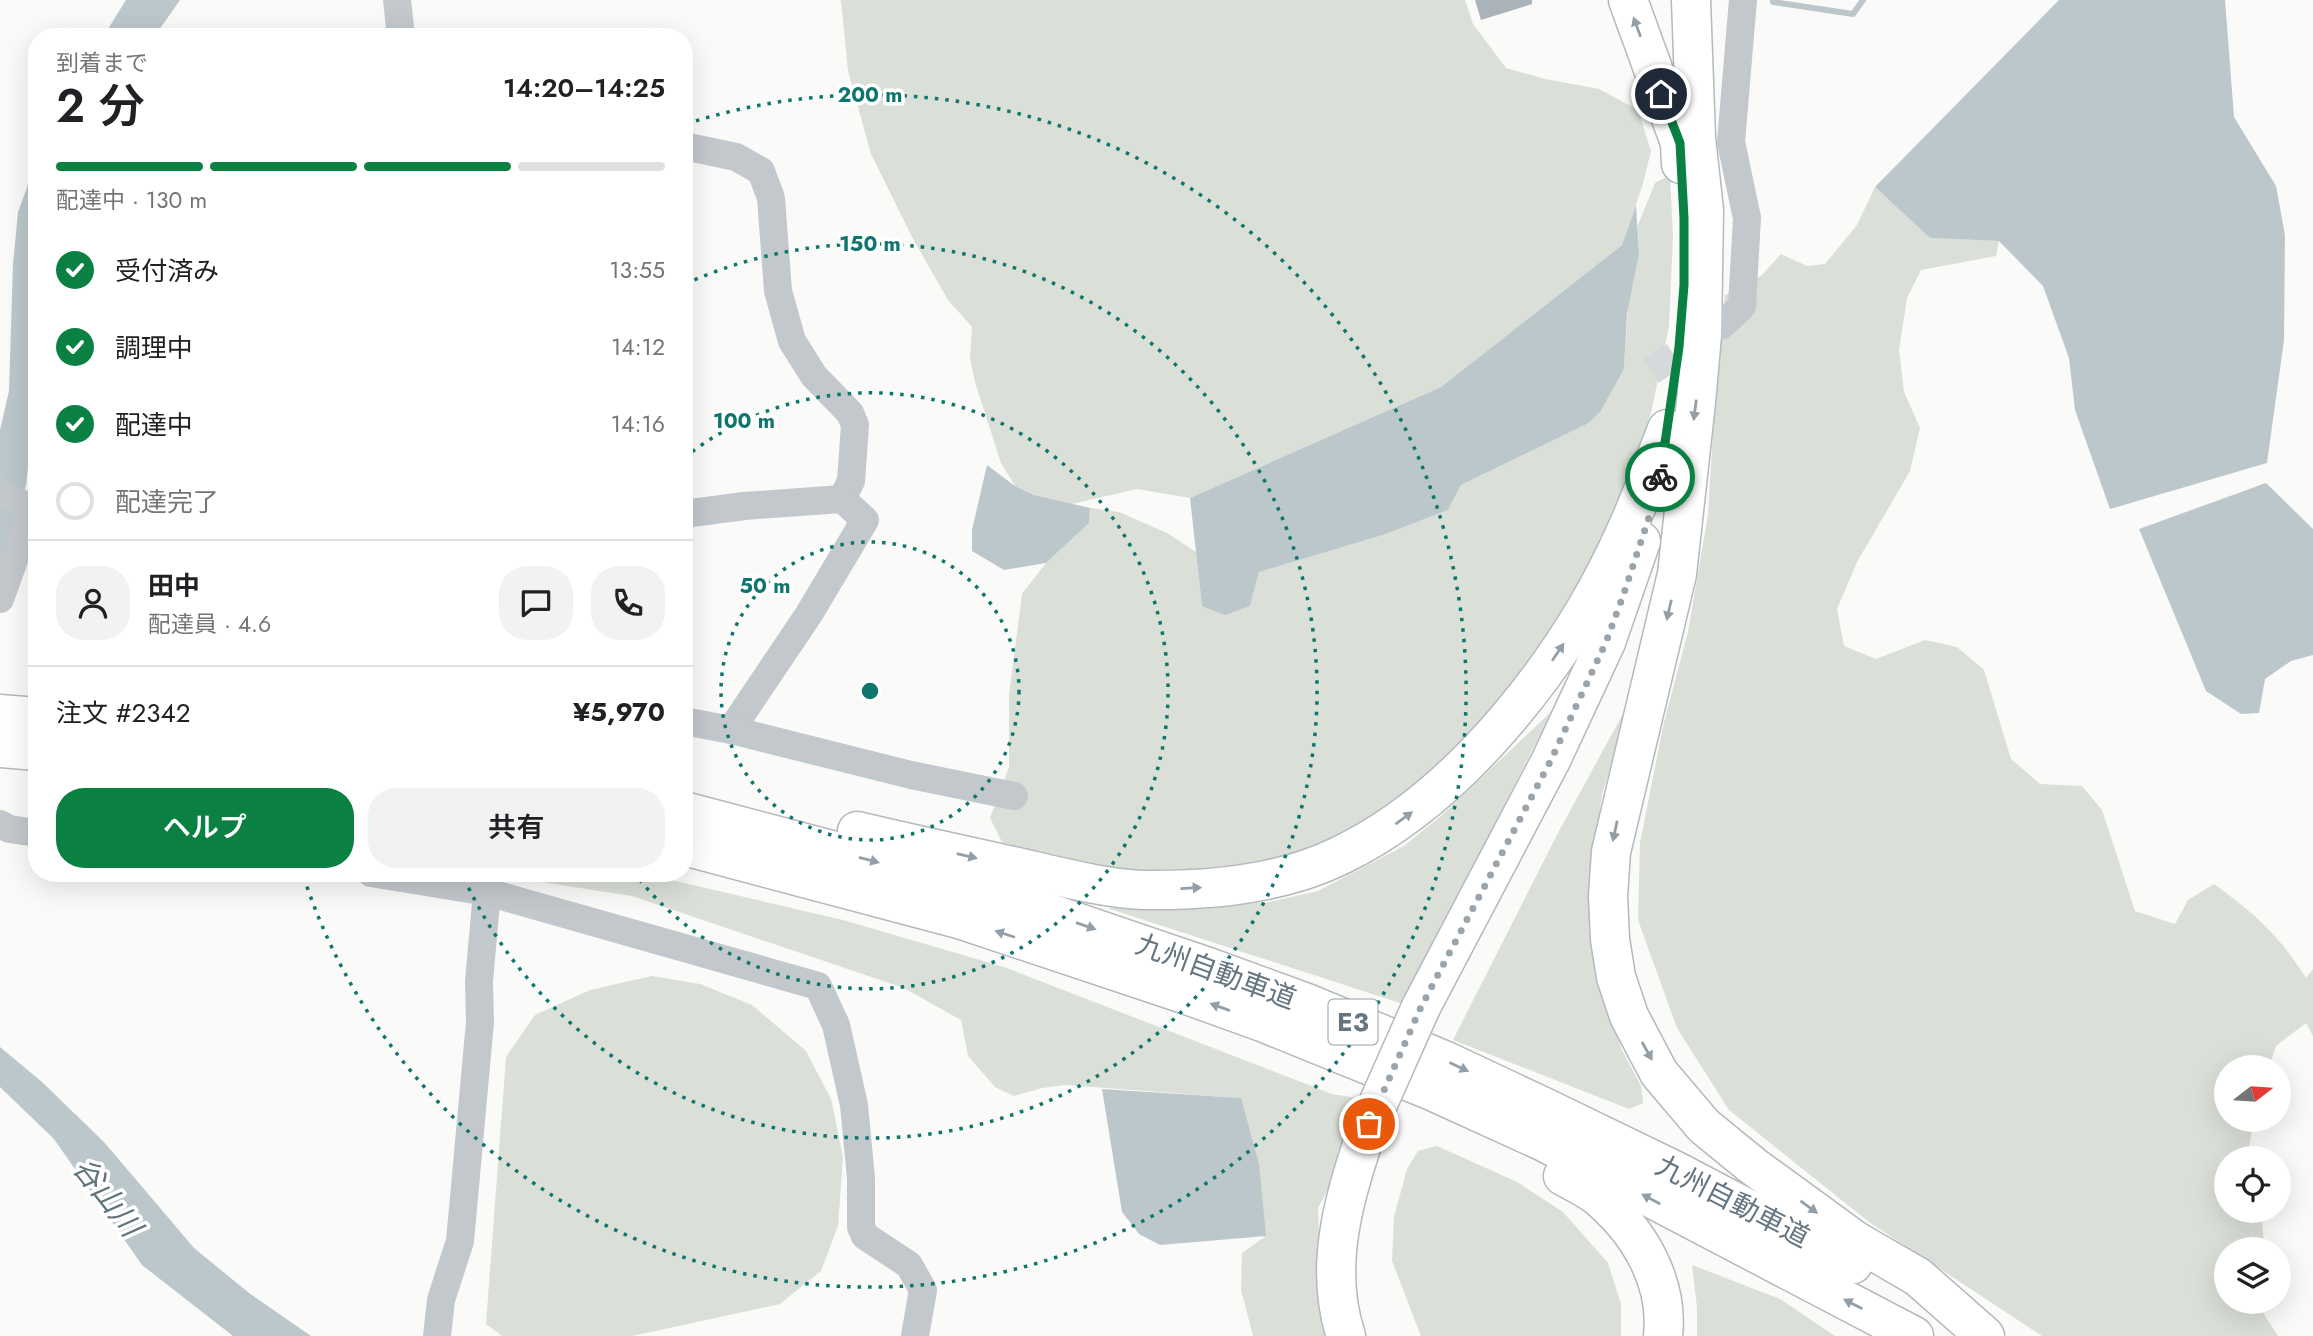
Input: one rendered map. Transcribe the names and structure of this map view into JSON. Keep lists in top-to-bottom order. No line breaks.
{"streets":{"highway":["九州自動車道","E3"]},"water":["谷山川"],"north":"right","page":{"heading":["2 分","到着まで","14:20–14:25"],"panel":["田中","配達員 · 4.6","注文 #2342","¥5,970"],"bar":"配達中 · 130 m","list":[["受付済み","13:55"],["調理中","14:12"],["配達中","14:16"],"配達完了"],"buttons":["ヘルプ","共有"]},"rings":["200 m","150 m","100 m","50 m"]}
